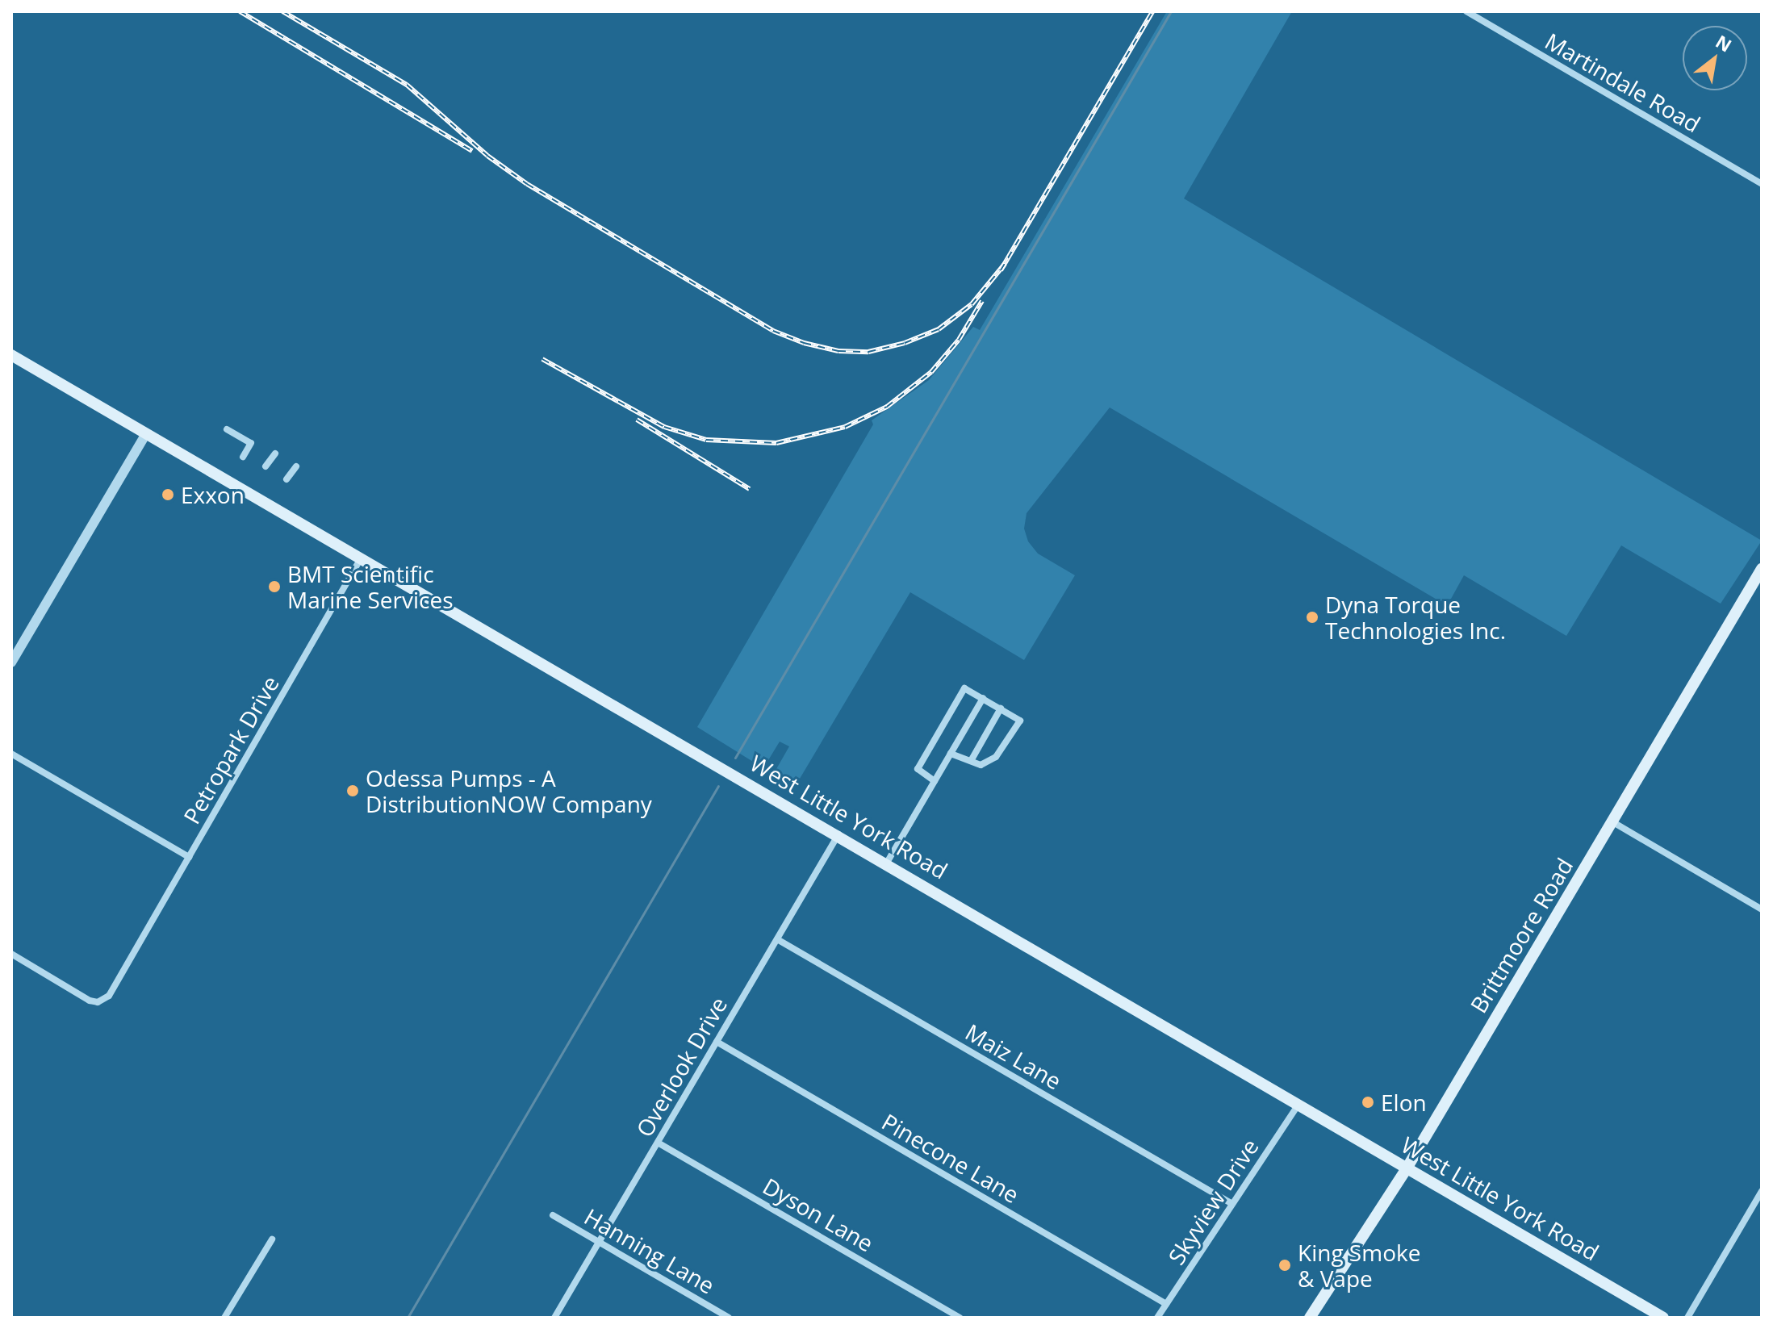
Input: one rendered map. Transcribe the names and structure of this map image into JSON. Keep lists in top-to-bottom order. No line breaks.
{"streets":{"main road":["West Little York Road","Brittmoore Road"],"street":["Martindale Road","Petropark Drive","Maiz Lane","Overlook Drive","Pinecone Lane","Skyview Drive","Dyson Lane","Hanning Lane"]},"crossings":[["Petropark Drive","West Little York Road"],["West Little York Road","Brittmoore Road"],["West Little York Road","Overlook Drive"],["West Little York Road","Skyview Drive"],["Maiz Lane","Overlook Drive"],["Maiz Lane","Skyview Drive"],["Overlook Drive","Pinecone Lane"],["Overlook Drive","Dyson Lane"],["Overlook Drive","Hanning Lane"],["Pinecone Lane","Skyview Drive"]],"places":["Exxon","BMT Scientific Marine Services","Dyna Torque Technologies Inc.","Odessa Pumps - A DistributionNOW Company","Elon","King Smoke & Vape"],"north":"top right"}
